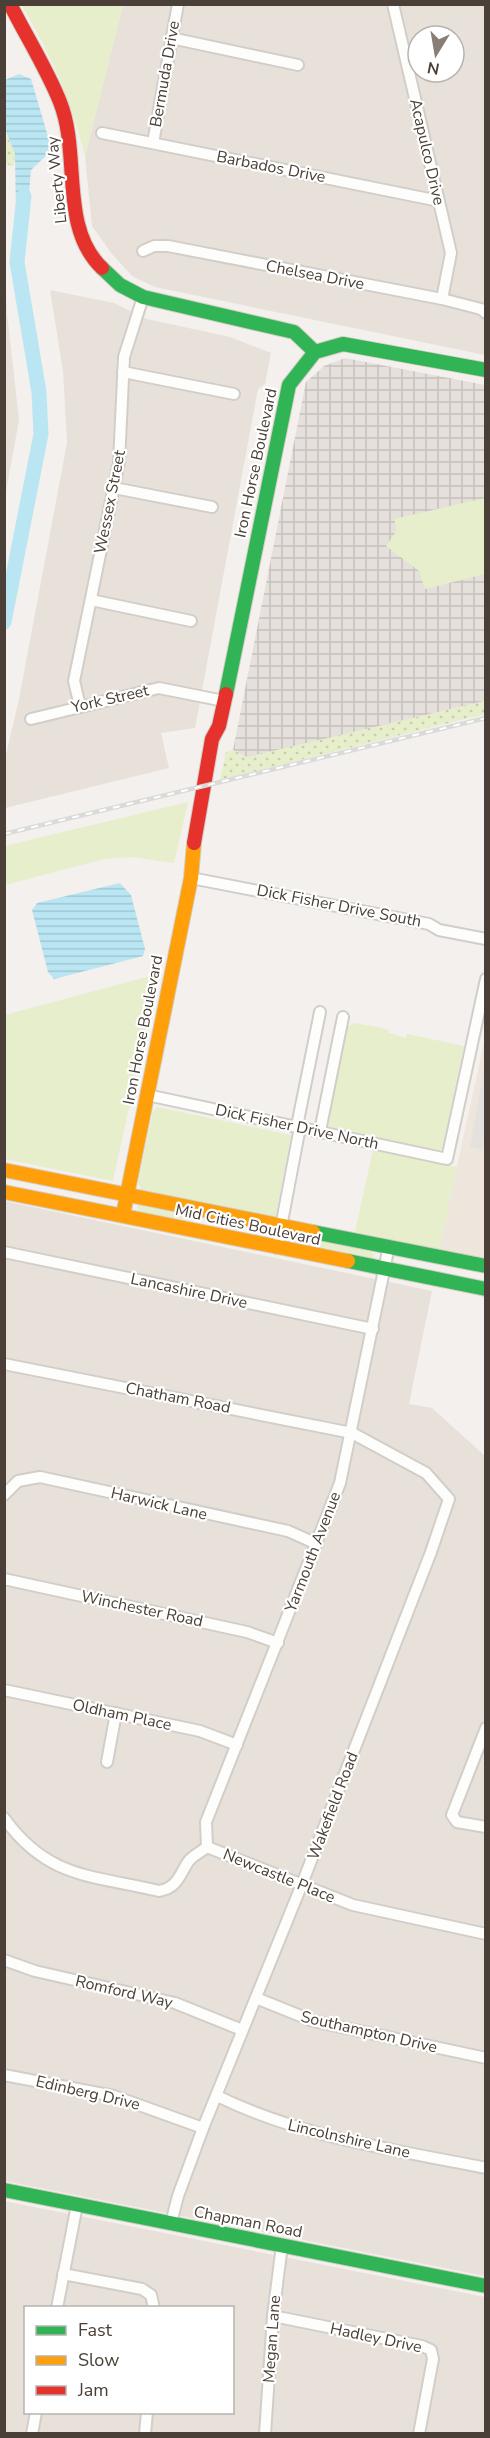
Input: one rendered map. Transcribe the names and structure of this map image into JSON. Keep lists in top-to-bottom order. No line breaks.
{"streets":{"street":["Bermuda Drive","Acapulco Drive","Barbados Drive","Liberty Way","Chelsea Drive","Iron Horse Boulevard","Wessex Street","York Street","Dick Fisher Drive South","Dick Fisher Drive North","Mid Cities Boulevard","Lancashire Drive","Chatham Road","Harwick Lane","Yarmouth Avenue","Winchester Road","Oldham Place","Wakefield Road","Newcastle Place","Romford Way","Southampton Drive","Edinberg Drive","Lincolnshire Lane","Chapman Road","Hadley Drive","Megan Lane"]},"crossings":[["Bermuda Drive","Barbados Drive"],["Acapulco Drive","Barbados Drive"],["Acapulco Drive","Chelsea Drive"],["Liberty Way","Iron Horse Boulevard"],["Liberty Way","Wessex Street"],["Iron Horse Boulevard","York Street"],["Iron Horse Boulevard","Dick Fisher Drive South"],["Iron Horse Boulevard","Dick Fisher Drive North"],["Iron Horse Boulevard","Mid Cities Boulevard"],["Wessex Street","York Street"],["Mid Cities Boulevard","Yarmouth Avenue"],["Lancashire Drive","Yarmouth Avenue"],["Chatham Road","Yarmouth Avenue"],["Chatham Road","Wakefield Road"],["Harwick Lane","Yarmouth Avenue"],["Yarmouth Avenue","Winchester Road"],["Yarmouth Avenue","Oldham Place"],["Yarmouth Avenue","Wakefield Road"],["Yarmouth Avenue","Newcastle Place"],["Wakefield Road","Newcastle Place"],["Wakefield Road","Romford Way"],["Wakefield Road","Southampton Drive"],["Wakefield Road","Edinberg Drive"],["Wakefield Road","Lincolnshire Lane"],["Wakefield Road","Chapman Road"],["Chapman Road","Megan Lane"],["Hadley Drive","Megan Lane"]],"legend":["Fast","Slow","Jam"],"north":"bottom"}
